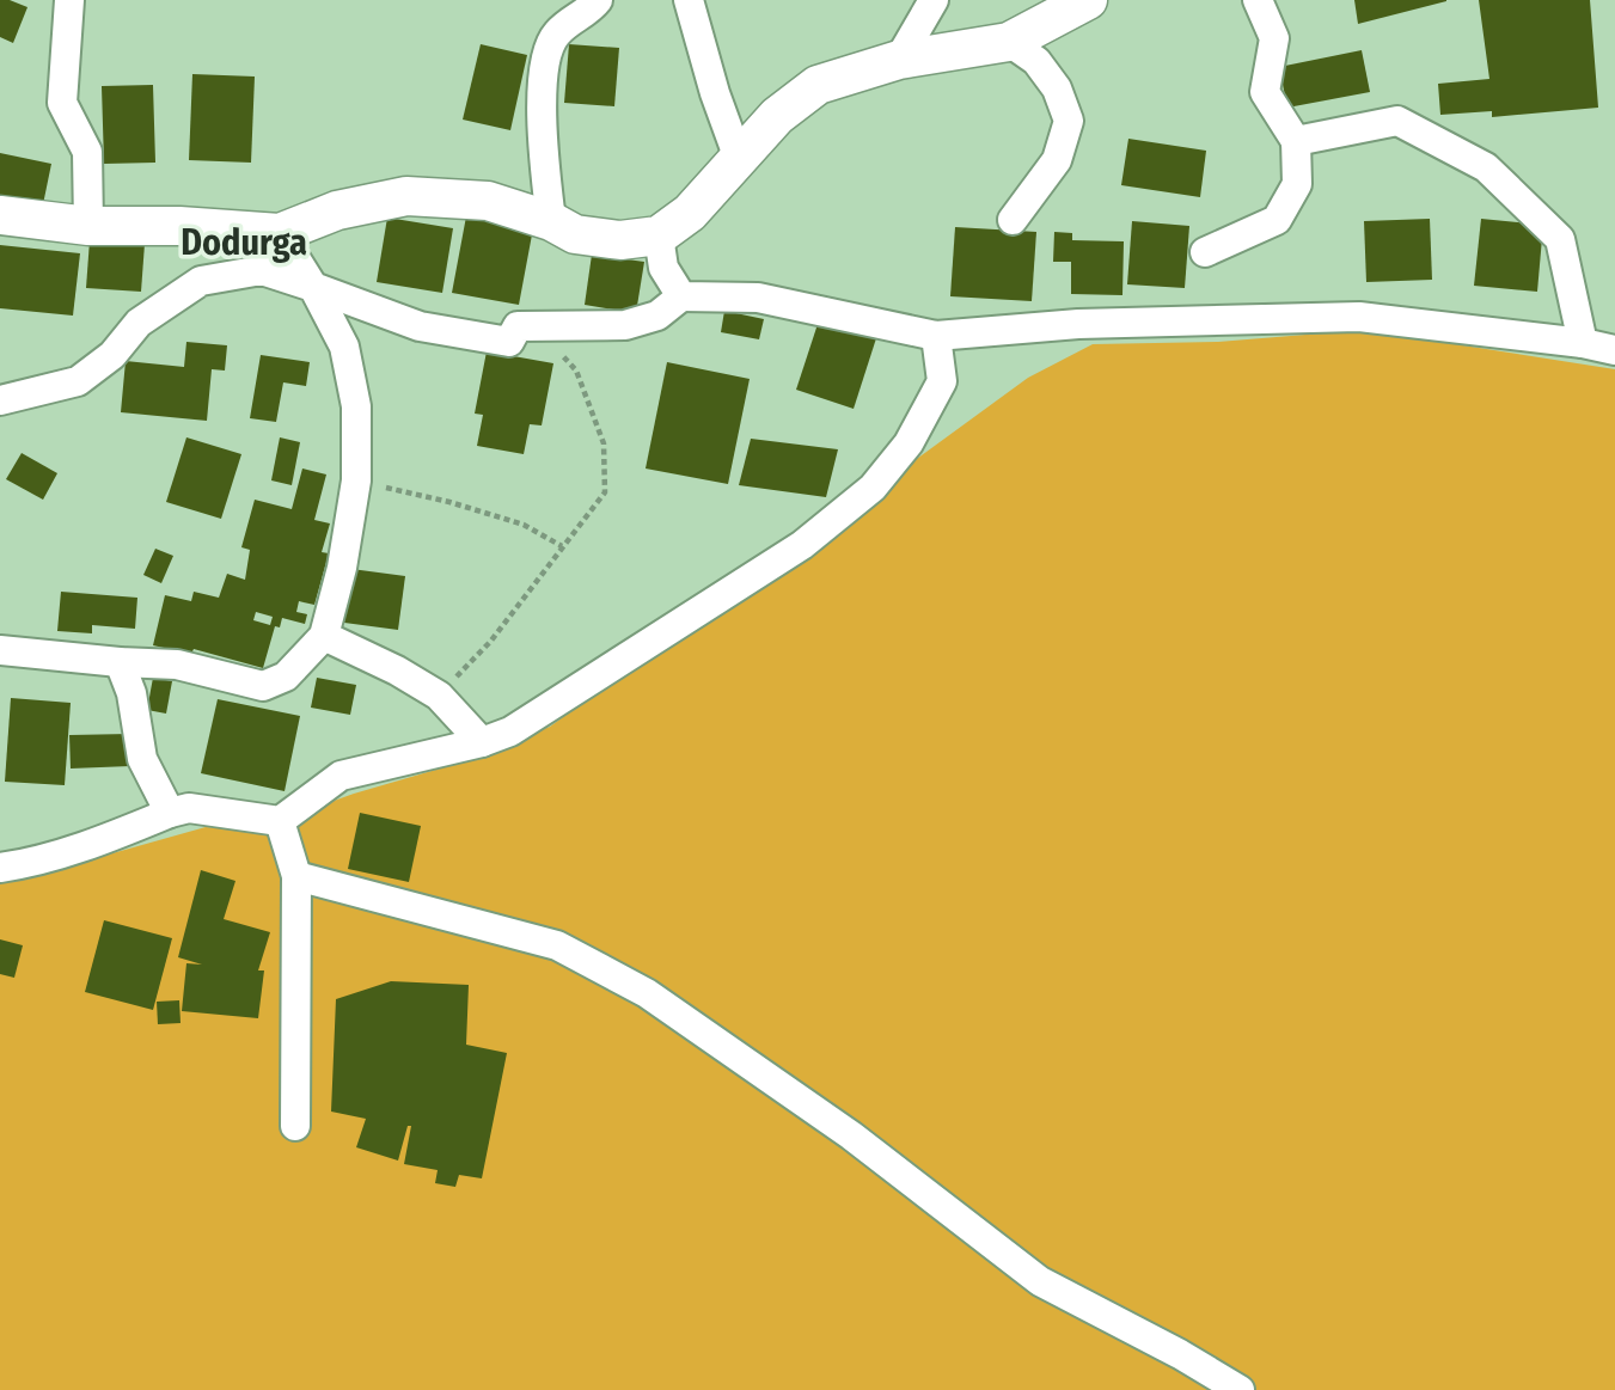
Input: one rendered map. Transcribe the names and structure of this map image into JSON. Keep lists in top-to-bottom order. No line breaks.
{"districts":["Dodurga"]}
